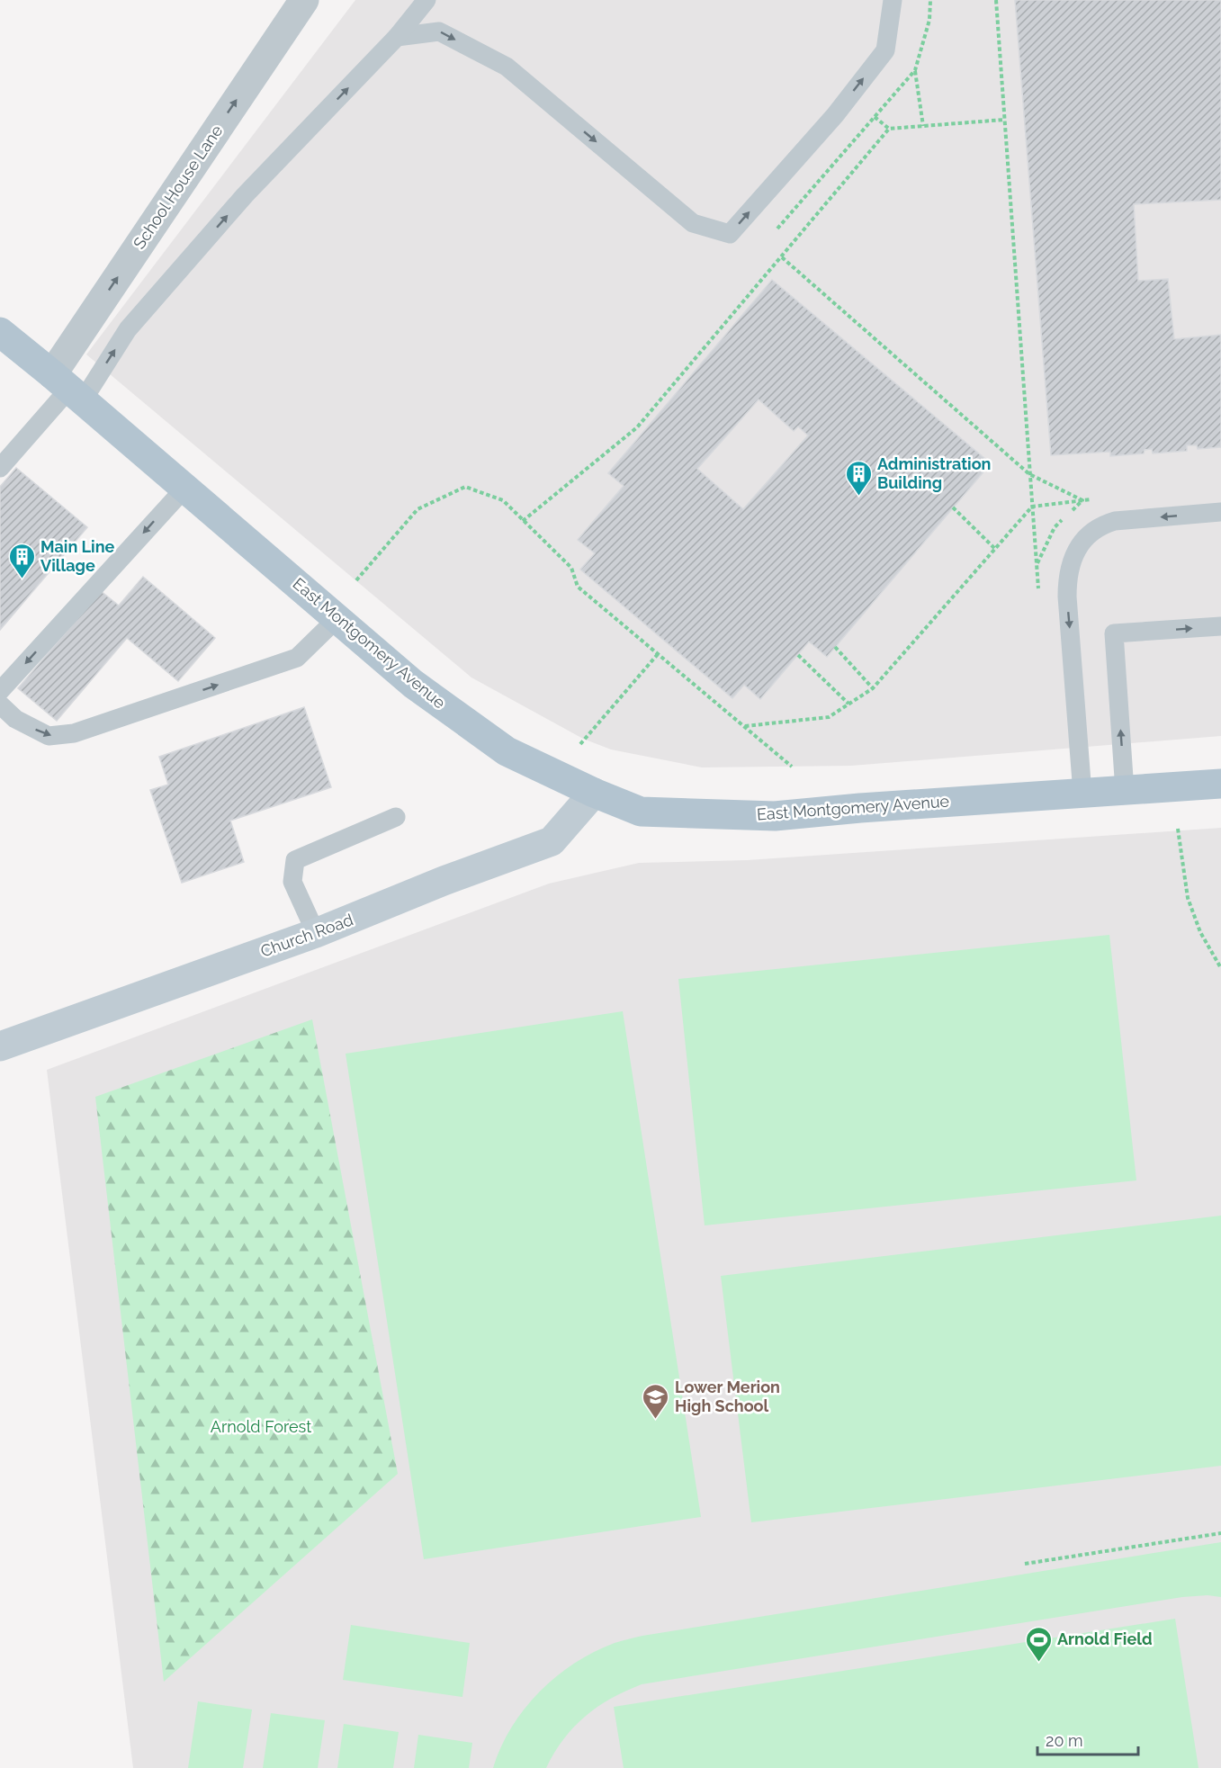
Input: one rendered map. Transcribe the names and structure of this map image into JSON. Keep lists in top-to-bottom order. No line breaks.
{"streets":{"main road":["East Montgomery Avenue"],"street":["School House Lane","Church Road"]},"crossings":[["School House Lane","East Montgomery Avenue"],["East Montgomery Avenue","Church Road"]],"one_way":["School House Lane"],"parks":["Arnold Forest"],"places":{"building":["Administration Building","Main Line Village"],"school or university":["Lower Merion High School"],"sports":["Arnold Field"]},"scale_bar":"20 m"}
